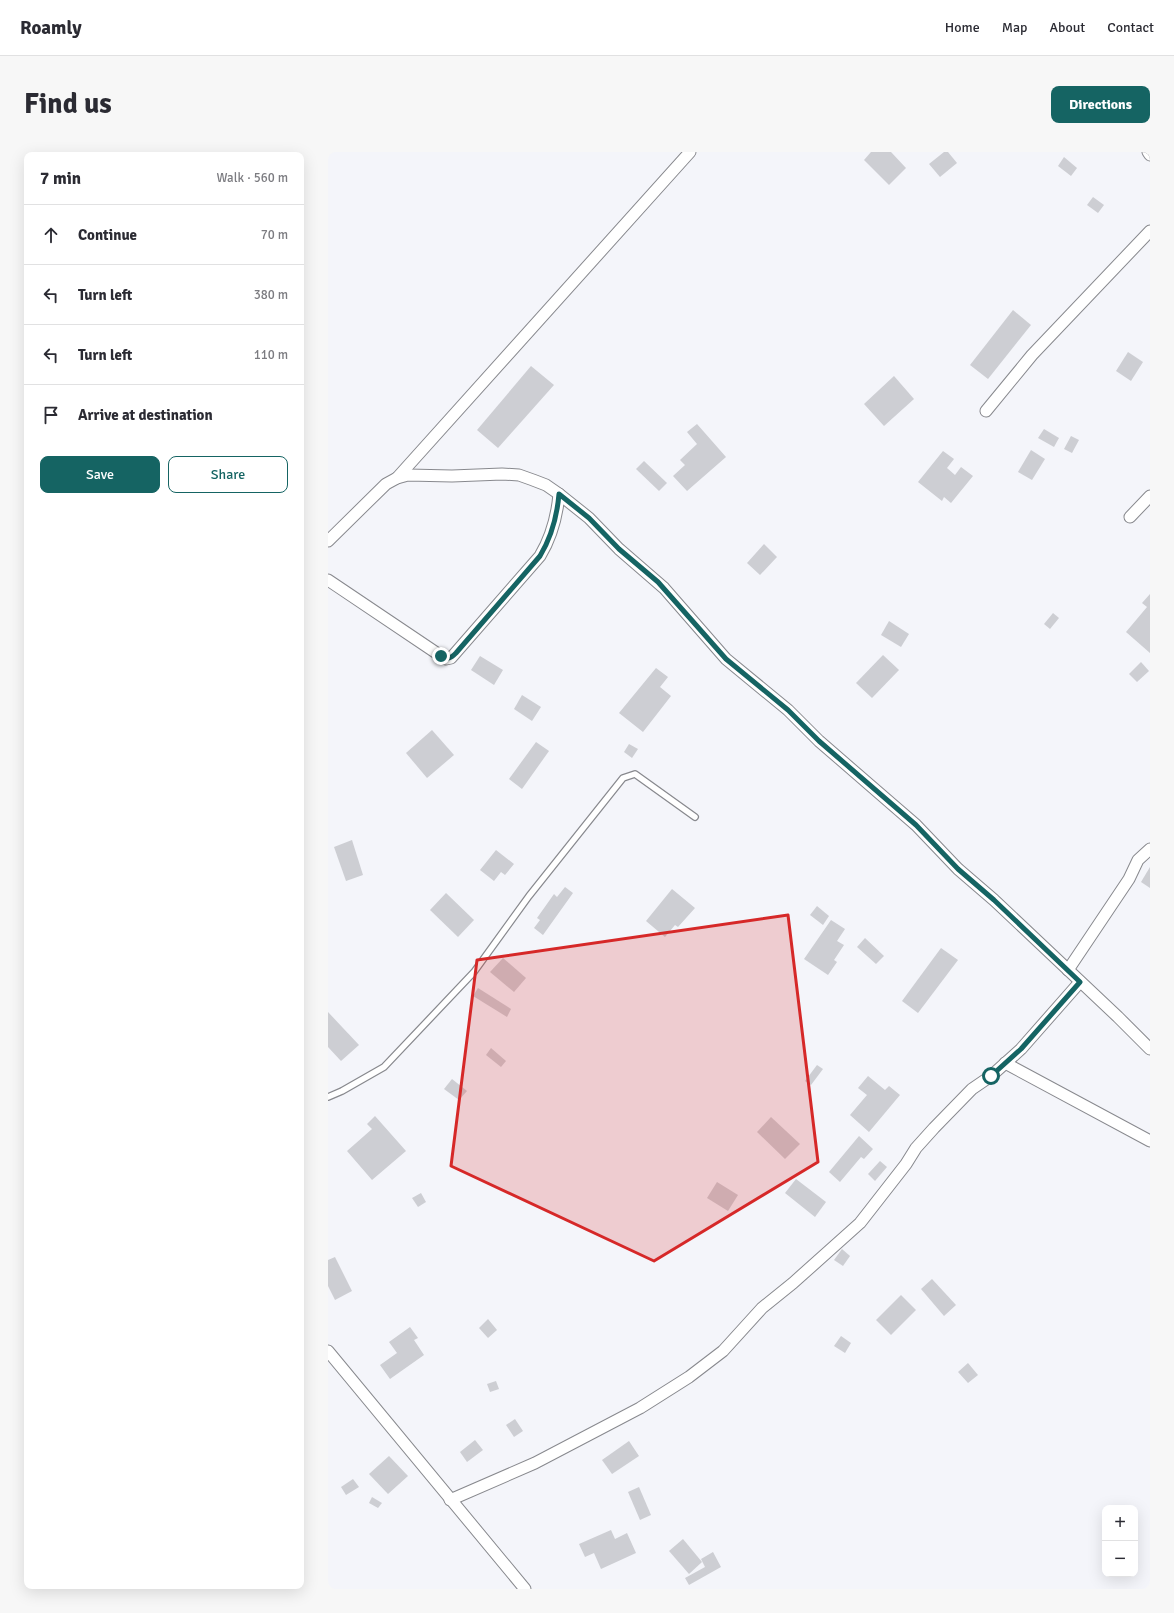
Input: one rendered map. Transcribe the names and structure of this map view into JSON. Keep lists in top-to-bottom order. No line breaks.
{"page":{"header":"Roamly","nav":["Home","Map","About","Contact"],"buttons":["Directions",["Save","Share"]],"title":"Find us","heading":["7 min","Walk · 560 m"],"list":[["Continue","70 m"],["Turn left","380 m"],["Turn left","110 m"],"Arrive at destination"],"map_buttons":["+","−"]}}
